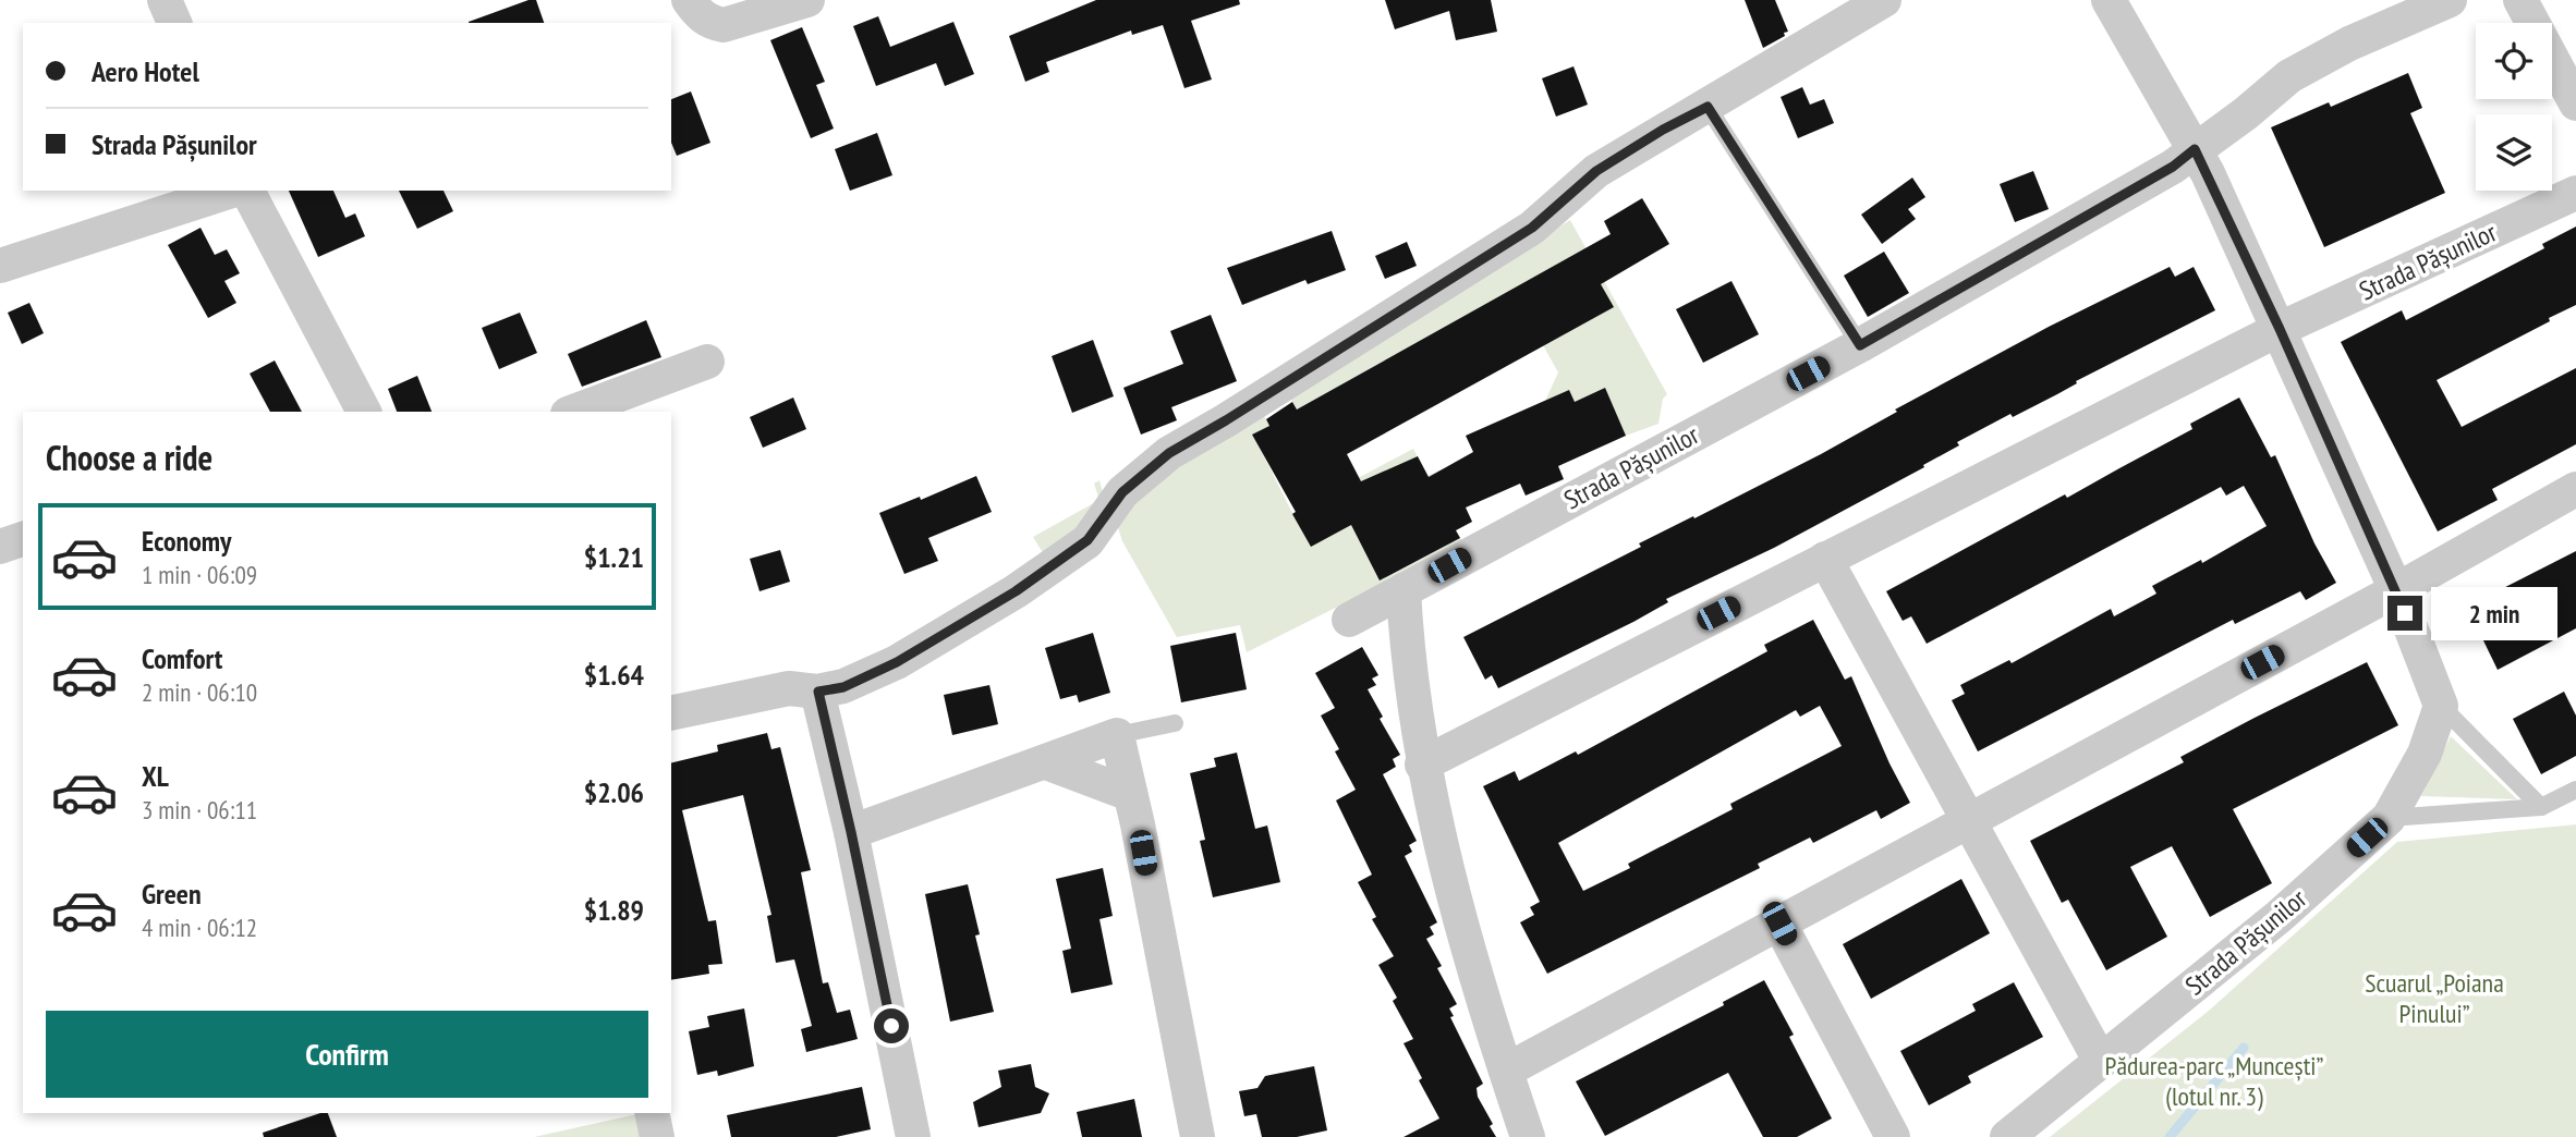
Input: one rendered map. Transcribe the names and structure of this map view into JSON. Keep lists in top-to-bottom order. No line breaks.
{"streets":{"street":["Strada Pășunilor"]},"parks":["Scuarul „Poiana Pinului”","Pădurea-parc „Muncești” (lotul nr. 3)"],"page":{"banner":["Aero Hotel","Strada Pășunilor"],"heading":"Choose a ride","list":[{"name":"Economy","note":"1 min · 06:09","value":"$1.21"},{"name":"Comfort","note":"2 min · 06:10","value":"$1.64"},{"name":"XL","note":"3 min · 06:11","value":"$2.06"},{"name":"Green","note":"4 min · 06:12","value":"$1.89"}],"bubble":"2 min","buttons":"Confirm"}}
